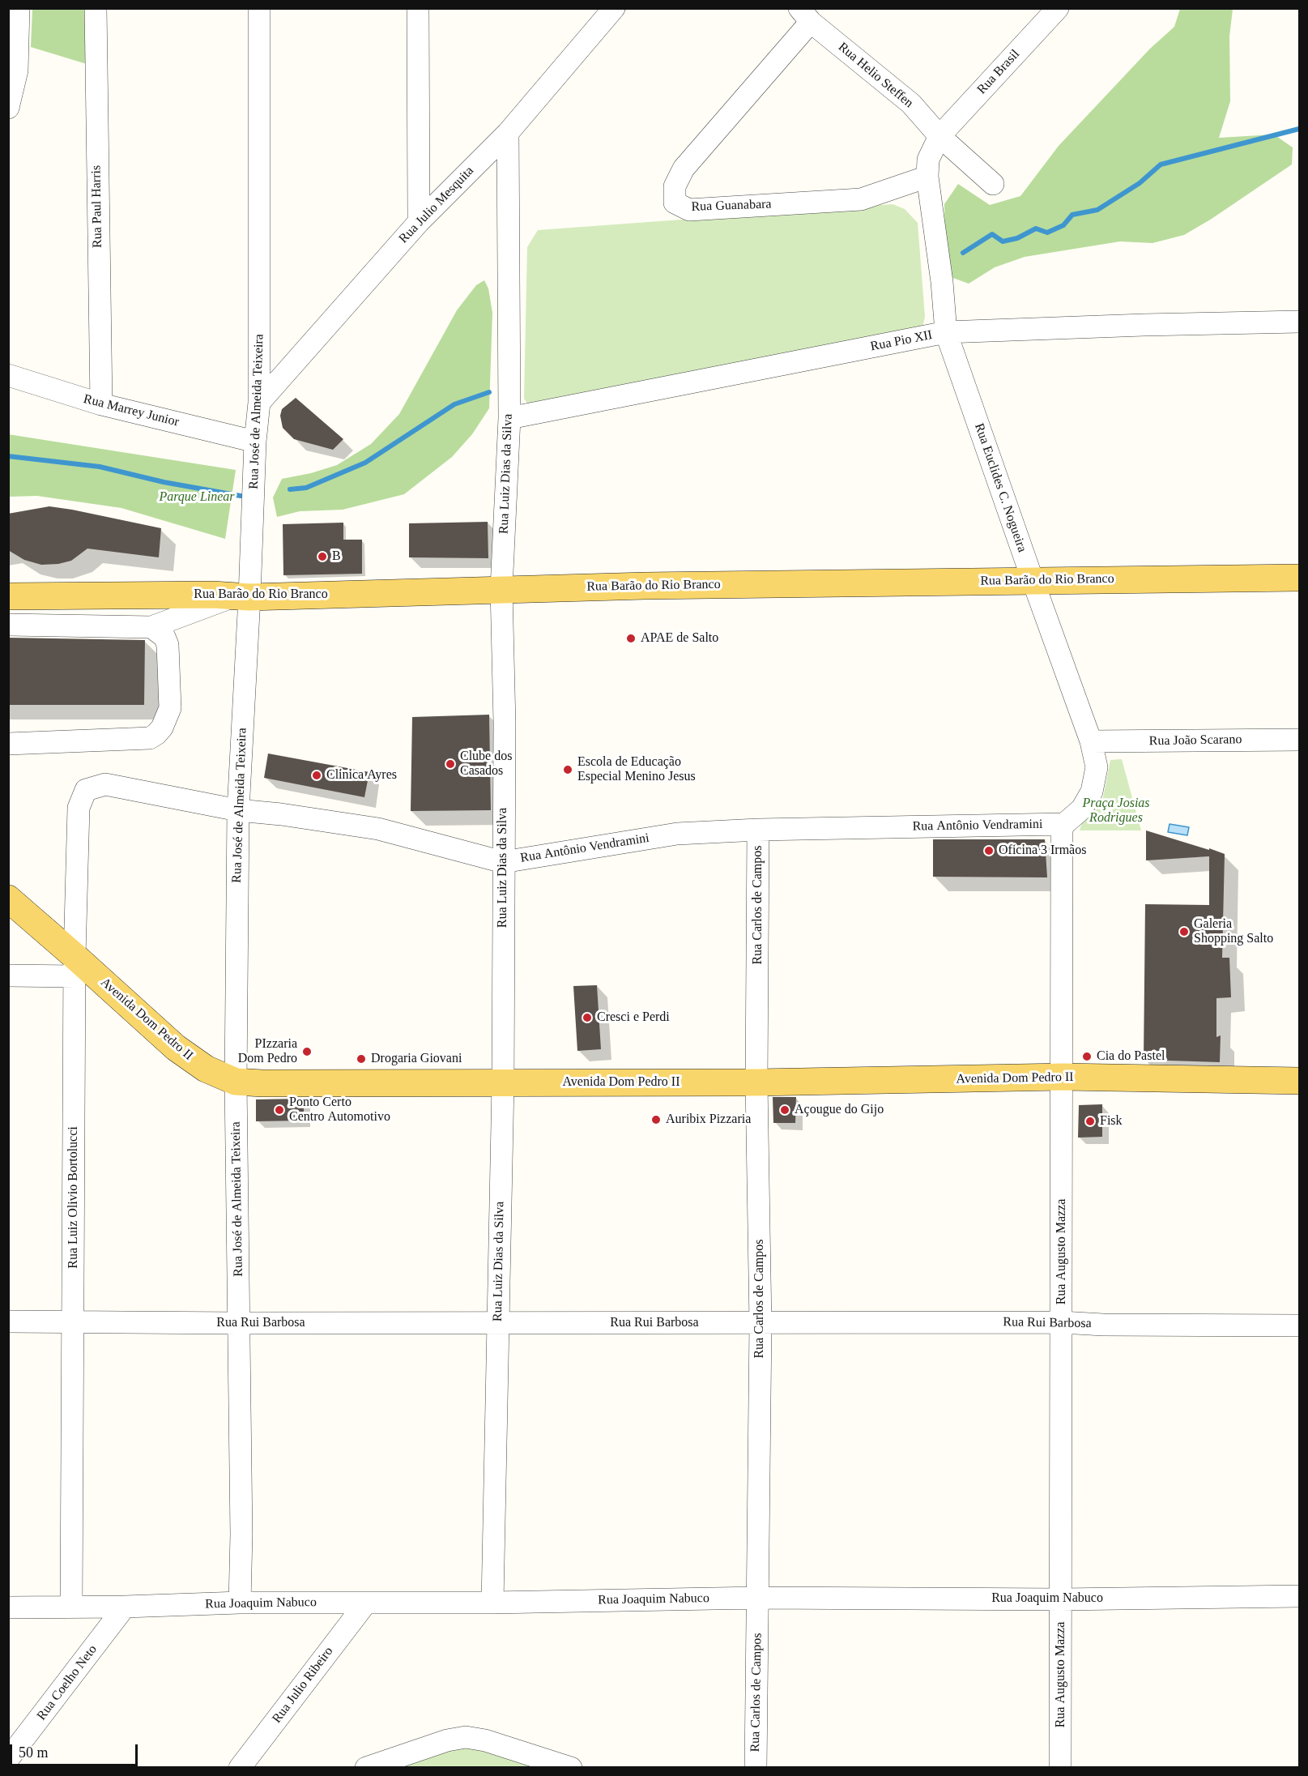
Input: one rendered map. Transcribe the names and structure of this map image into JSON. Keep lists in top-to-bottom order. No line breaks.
{"streets":{"main road":["Rua Barão do Rio Branco","Avenida Dom Pedro II"],"street":["Rua Brasil","Rua Helio Steffen","Rua Julio Mesquita","Rua Guanabara","Rua Paul Harris","Rua Pio XII","Rua Marrey Junior","Rua José de Almeida Teixeira","Rua Luiz Dias da Silva","Rua Euclides C. Nogueira","Rua João Scarano","Rua Antônio Vendramini","Rua Carlos de Campos","Rua Luiz Olivio Bortolucci","Rua Augusto Mazza","Rua Rui Barbosa","Rua Joaquim Nabuco","Rua Coelho Neto","Rua Julio Ribeiro"]},"crossings":[["Rua Brasil","Rua Helio Steffen"],["Rua Brasil","Rua Euclides C. Nogueira"],["Rua Helio Steffen","Rua Guanabara"],["Rua Helio Steffen","Rua Euclides C. Nogueira"],["Rua Julio Mesquita","Rua José de Almeida Teixeira"],["Rua Julio Mesquita","Rua Luiz Dias da Silva"],["Rua Guanabara","Rua Euclides C. Nogueira"],["Rua Paul Harris","Rua Marrey Junior"],["Rua Pio XII","Rua Luiz Dias da Silva"],["Rua Pio XII","Rua Euclides C. Nogueira"],["Rua Marrey Junior","Rua José de Almeida Teixeira"],["Rua José de Almeida Teixeira","Rua Barão do Rio Branco"],["Rua José de Almeida Teixeira","Rua Antônio Vendramini"],["Rua José de Almeida Teixeira","Avenida Dom Pedro II"],["Rua José de Almeida Teixeira","Rua Rui Barbosa"],["Rua José de Almeida Teixeira","Rua Joaquim Nabuco"],["Rua Luiz Dias da Silva","Rua Barão do Rio Branco"],["Rua Luiz Dias da Silva","Rua Antônio Vendramini"],["Rua Luiz Dias da Silva","Avenida Dom Pedro II"],["Rua Luiz Dias da Silva","Rua Rui Barbosa"],["Rua Luiz Dias da Silva","Rua Joaquim Nabuco"],["Rua Euclides C. Nogueira","Rua Barão do Rio Branco"],["Rua Euclides C. Nogueira","Rua João Scarano"],["Rua Euclides C. Nogueira","Rua Antônio Vendramini"],["Rua Euclides C. Nogueira","Rua Augusto Mazza"],["Rua Antônio Vendramini","Rua Carlos de Campos"],["Rua Antônio Vendramini","Rua Luiz Olivio Bortolucci"],["Rua Antônio Vendramini","Rua Augusto Mazza"],["Rua Carlos de Campos","Avenida Dom Pedro II"],["Rua Carlos de Campos","Rua Rui Barbosa"],["Rua Carlos de Campos","Rua Joaquim Nabuco"],["Avenida Dom Pedro II","Rua Luiz Olivio Bortolucci"],["Avenida Dom Pedro II","Rua Augusto Mazza"],["Rua Luiz Olivio Bortolucci","Rua Rui Barbosa"],["Rua Luiz Olivio Bortolucci","Rua Joaquim Nabuco"],["Rua Augusto Mazza","Rua Rui Barbosa"],["Rua Augusto Mazza","Rua Joaquim Nabuco"],["Rua Joaquim Nabuco","Rua Coelho Neto"],["Rua Joaquim Nabuco","Rua Julio Ribeiro"]],"parks":["Parque Linear","Praça Josias Rodrigues"],"places":["B","APAE de Salto","Clube dos Casados","Escola de Educação Especial Menino Jesus","Clinica Ayres","Oficina 3 Irmãos","Galeria Shopping Salto","Cresci e Perdi","PIzzaria Dom Pedro","Cia do Pastel","Drogaria Giovani","Ponto Certo Centro Automotivo","Açougue do Gijo","Auribix Pizzaria","Fisk"],"scale_bar":"50 m"}
